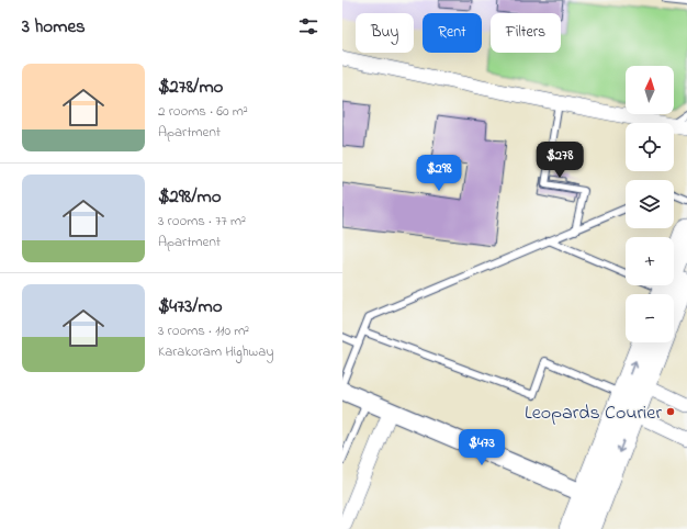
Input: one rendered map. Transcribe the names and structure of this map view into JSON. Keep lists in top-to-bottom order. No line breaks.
{"places":["Leopards Courier"],"north":"top","page":{"heading":"3 homes","chip":["Buy","Rent","Filters"],"list":[{"name":"$278/mo","note":"2 rooms · 60 m² · Apartment"},{"name":"$298/mo","note":"3 rooms · 77 m² · Apartment"},{"name":"$473/mo","note":"3 rooms · 110 m² · Karakoram Highway"}],"map_buttons":["+","−"],"price":["$278","$298","$473"]}}
